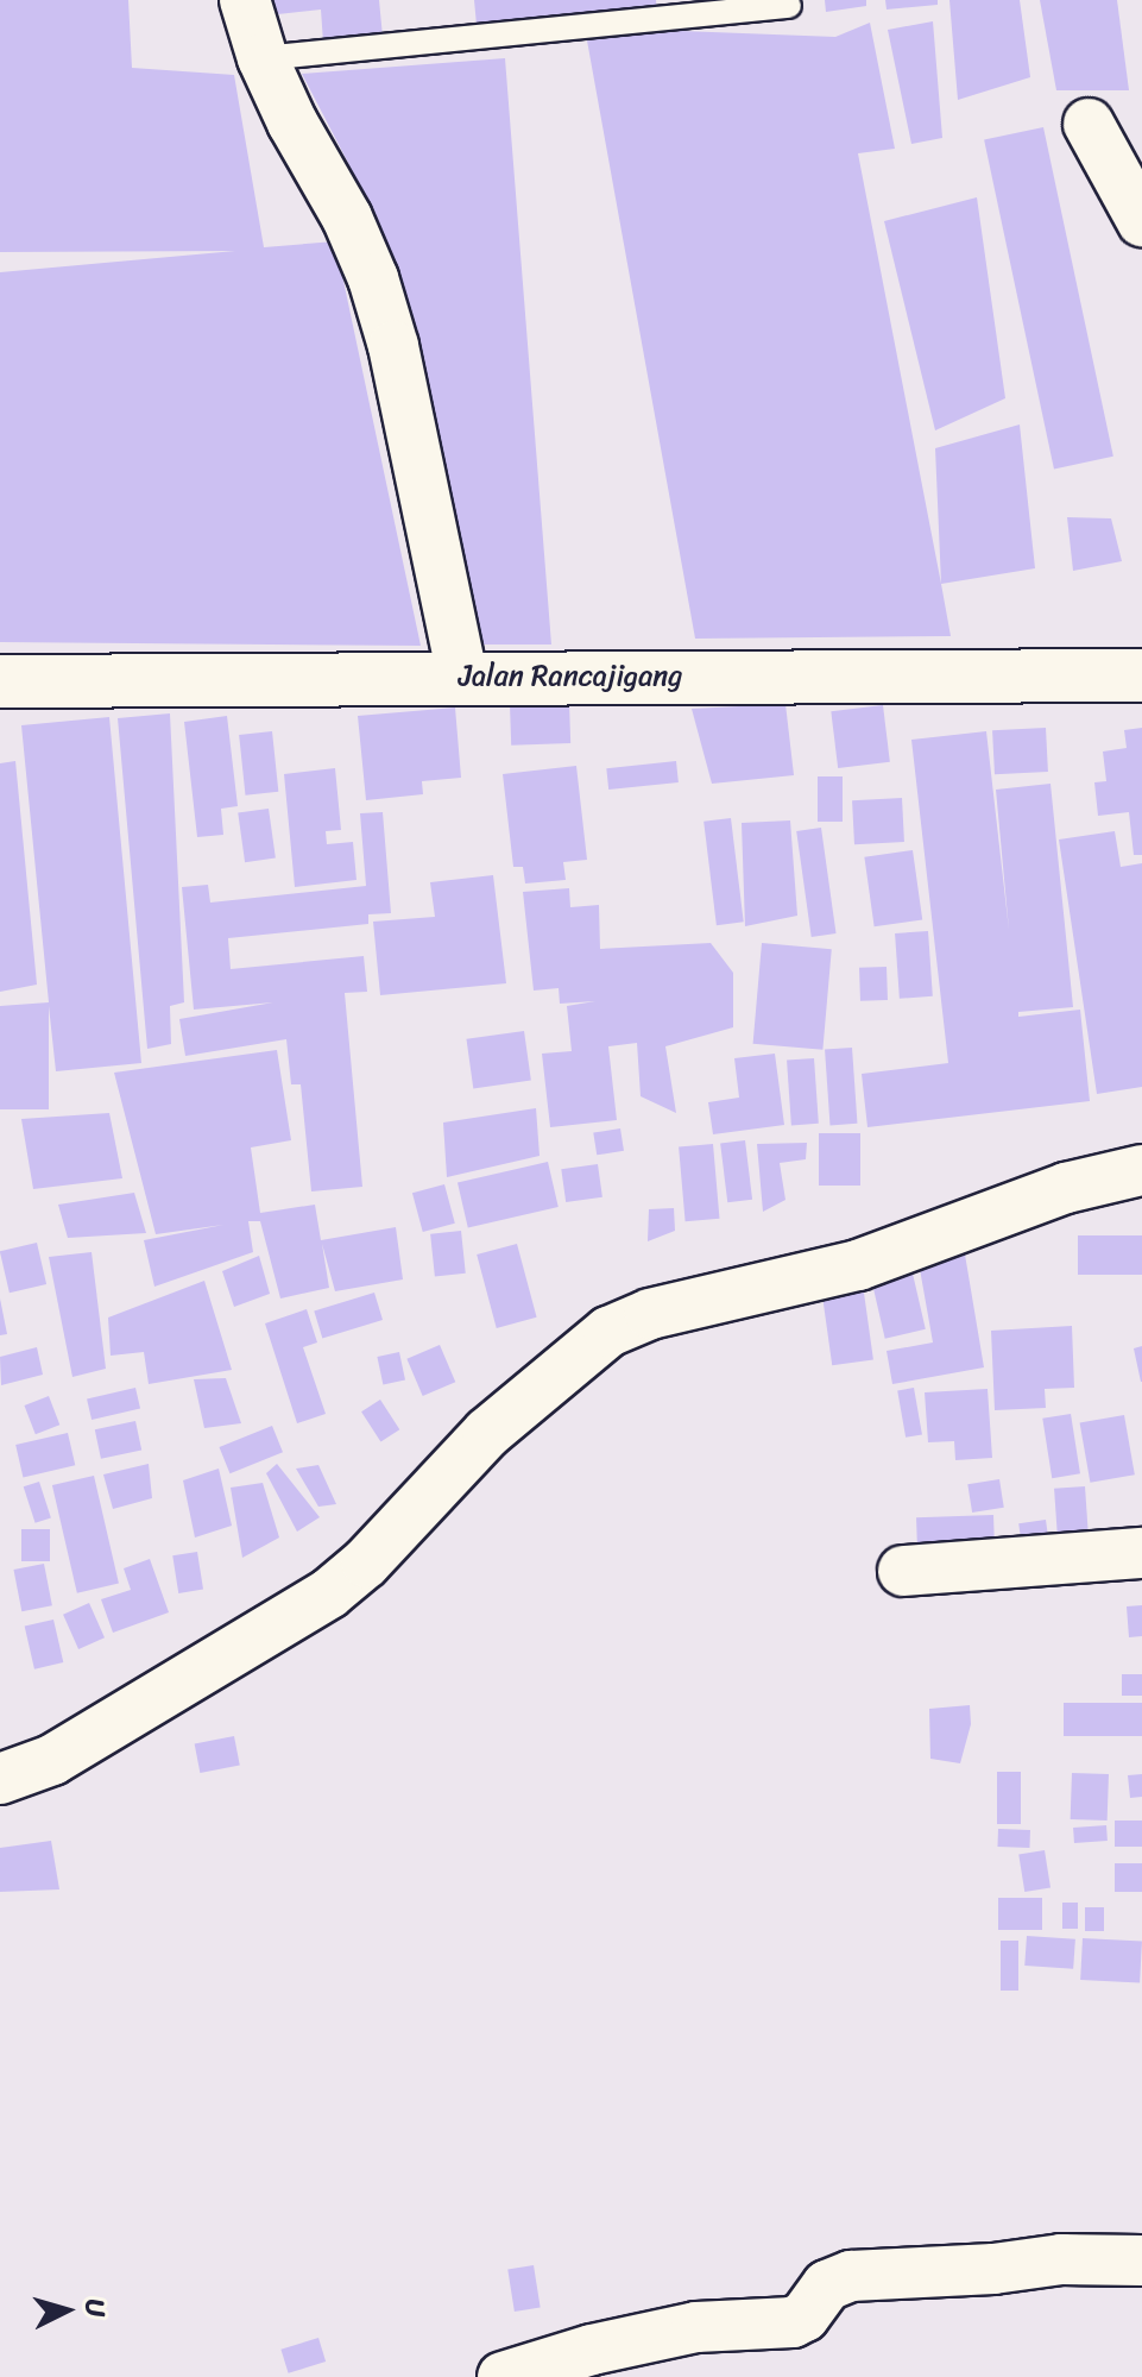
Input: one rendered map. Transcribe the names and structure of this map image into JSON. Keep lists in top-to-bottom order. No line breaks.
{"streets":{"main road":["Jalan Rancajigang"]},"north":"right"}
